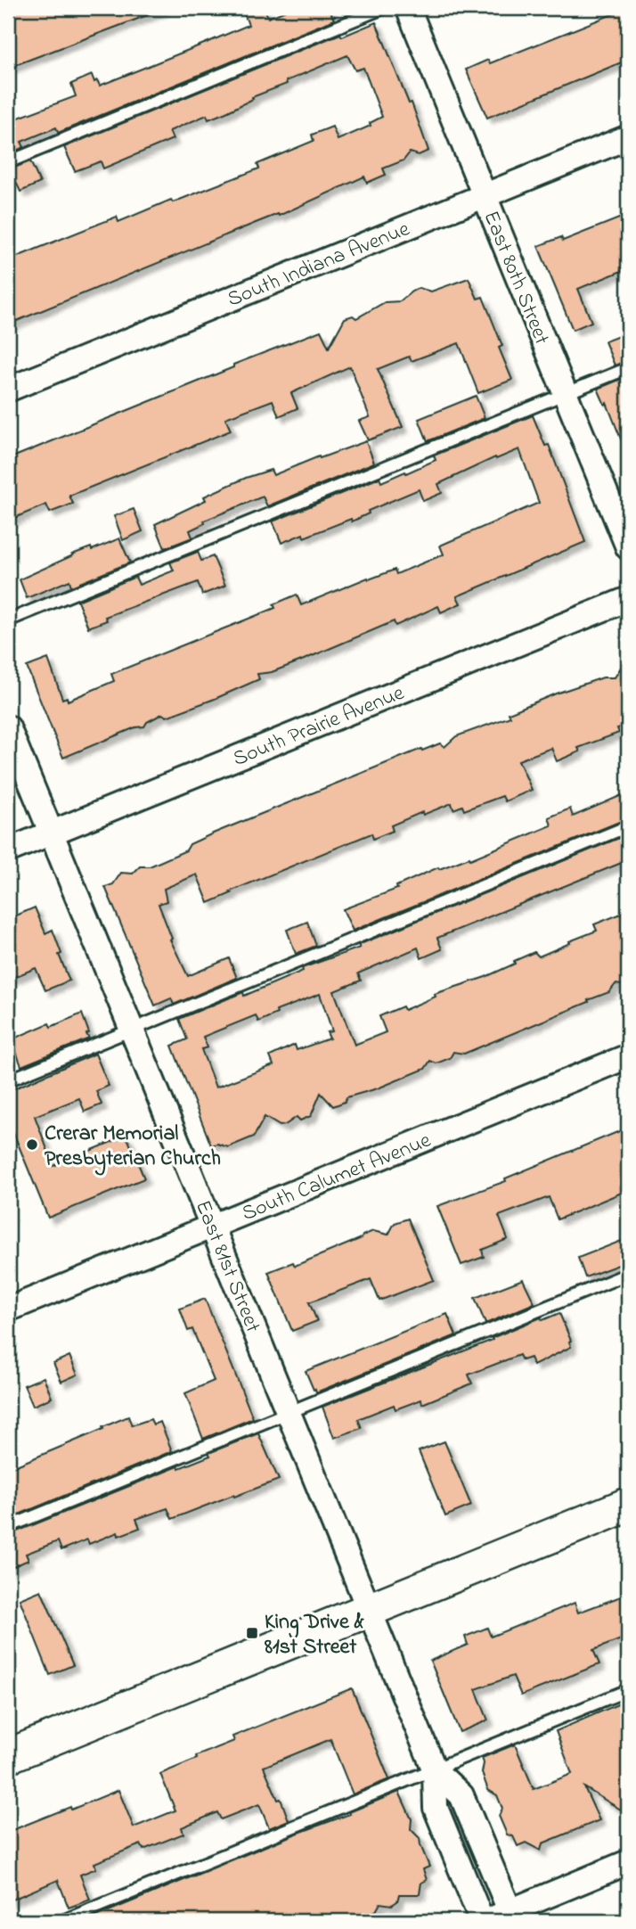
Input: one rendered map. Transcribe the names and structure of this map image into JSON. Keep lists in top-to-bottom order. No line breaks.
{"streets":{"street":["South Indiana Avenue","East 80th Street","South Prairie Avenue","South Calumet Avenue","East 81st Street"]},"crossings":[["South Indiana Avenue","East 80th Street"],["South Prairie Avenue","East 81st Street"],["South Calumet Avenue","East 81st Street"]],"places":{"other":["Crerar Memorial Presbyterian Church"],"transit":["King Drive & 81st Street"]}}
